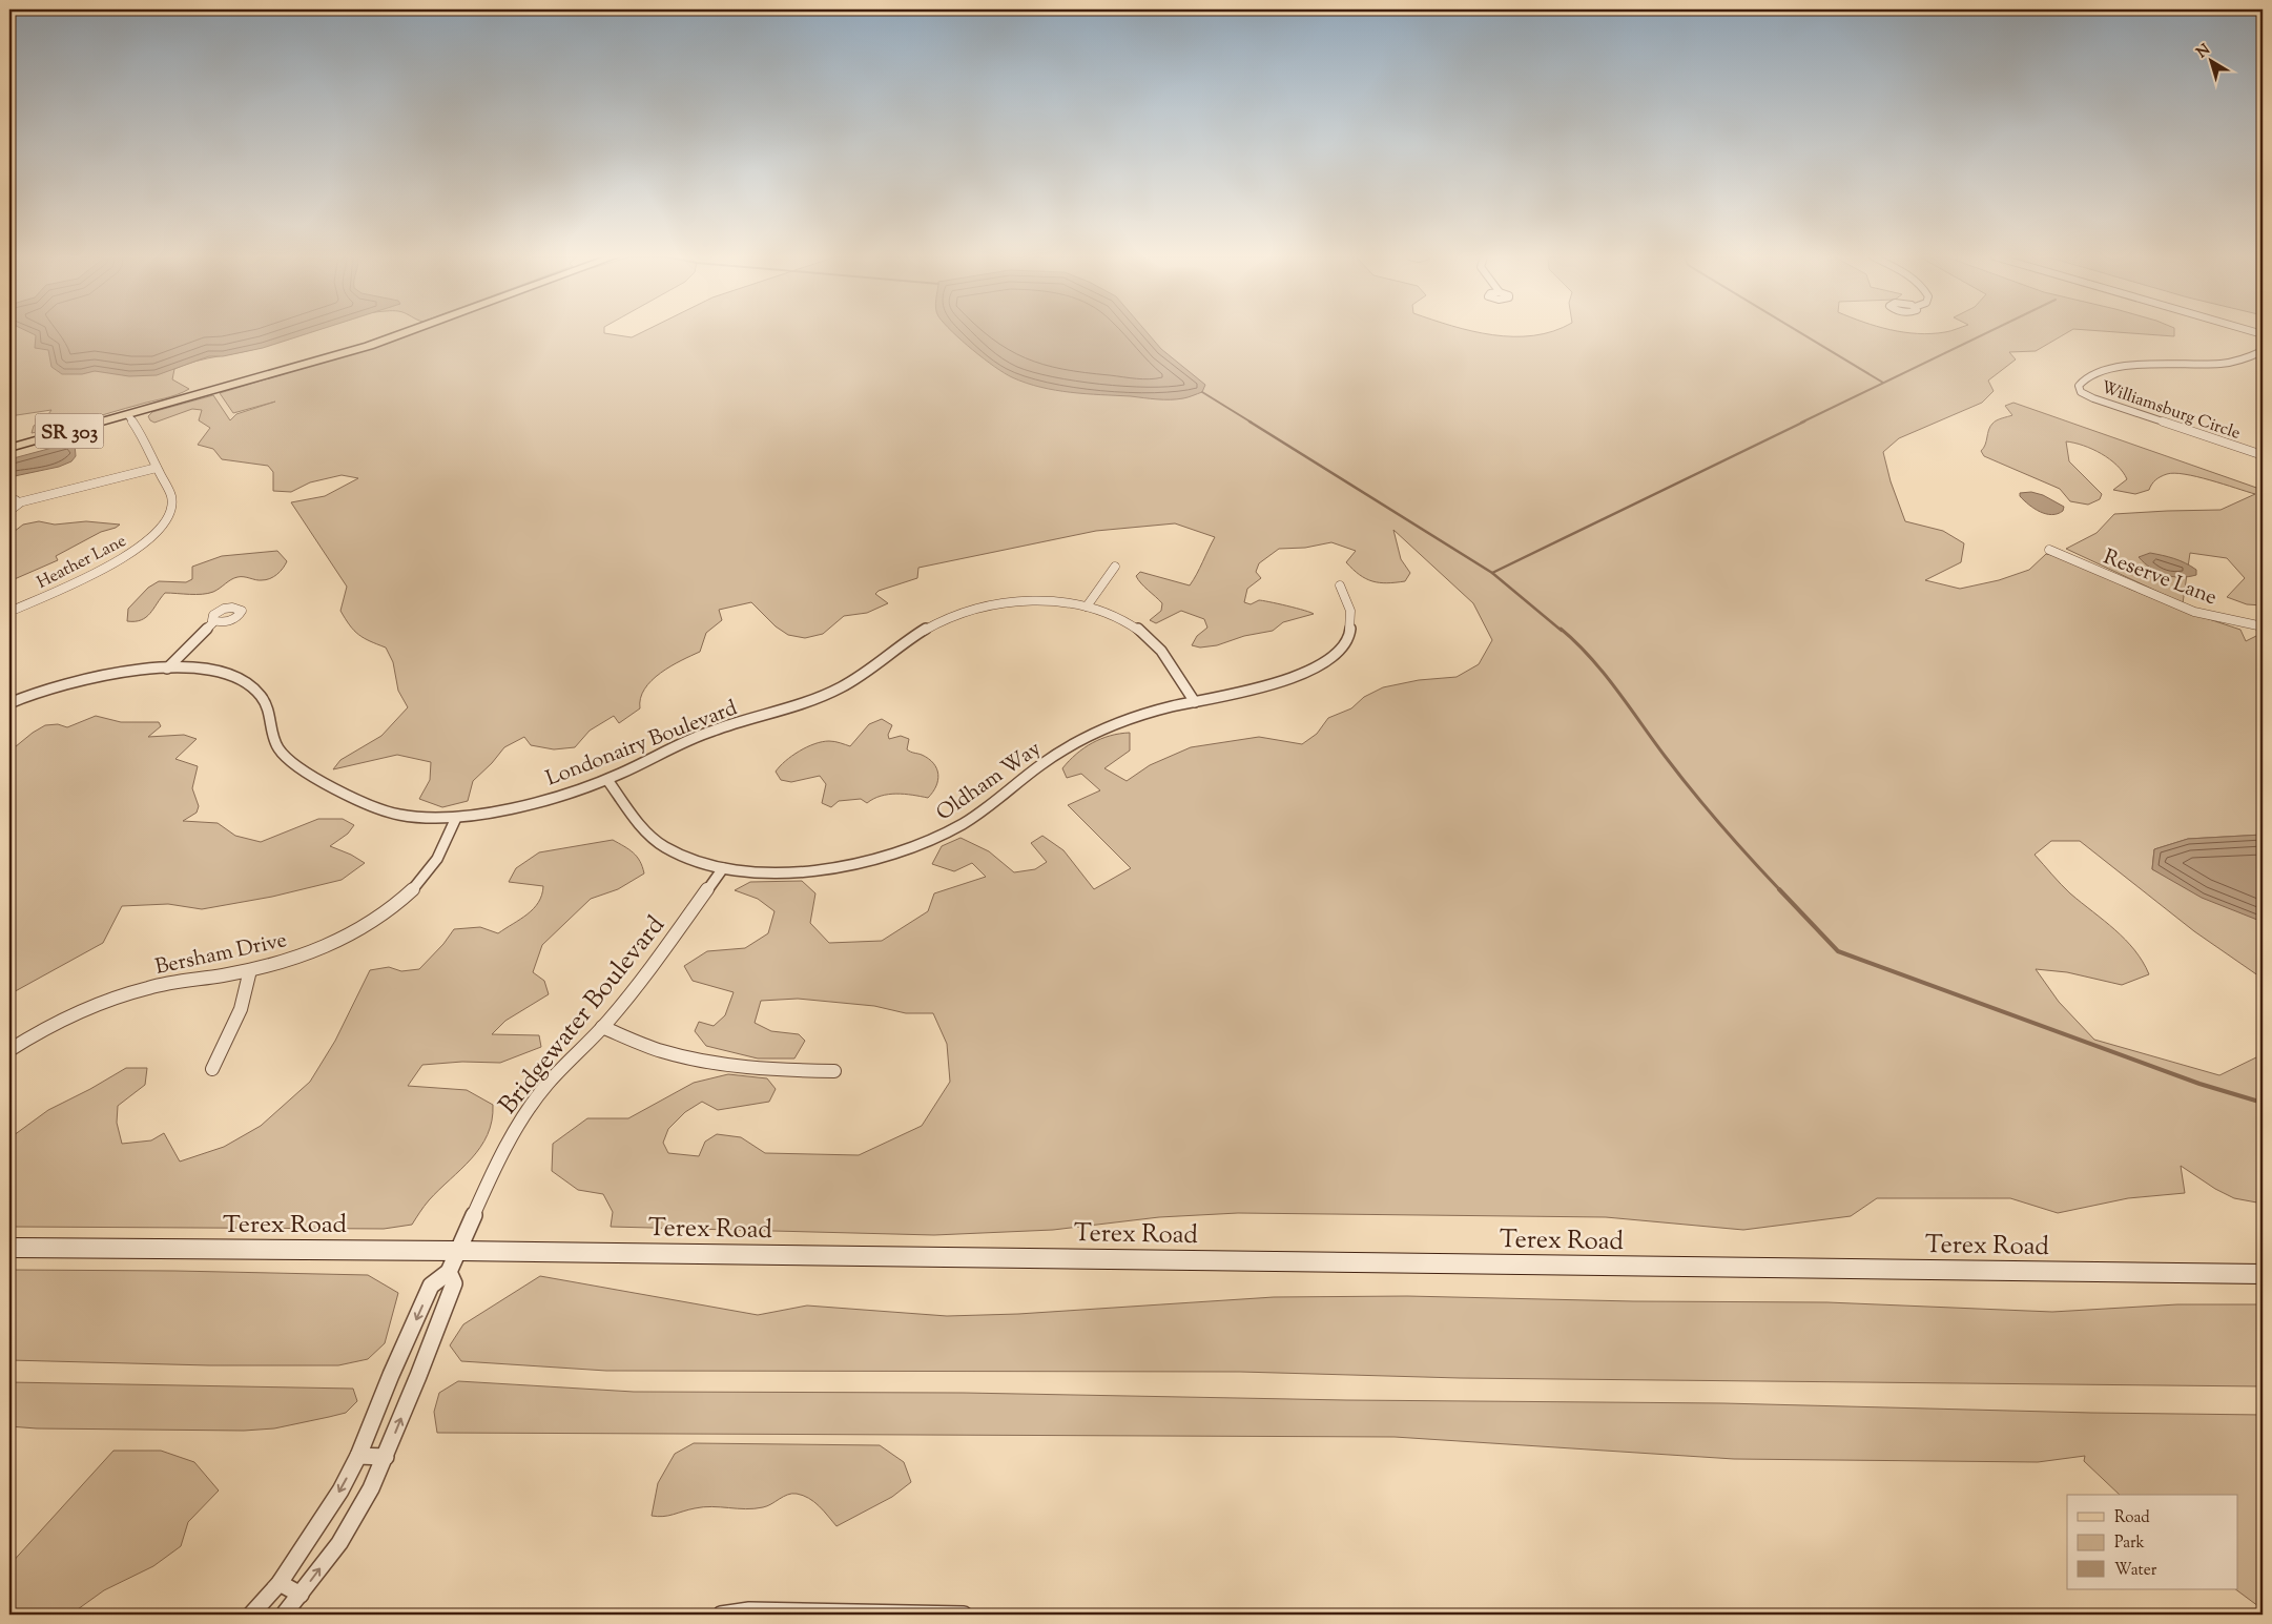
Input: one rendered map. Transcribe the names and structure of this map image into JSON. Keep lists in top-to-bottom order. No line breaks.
{"streets":{"main road":["SR 303","Terex Road"],"street":["Williamsburg Circle","Heather Lane","Reserve Lane","Londonairy Boulevard","Oldham Way","Bersham Drive","Bridgewater Boulevard"]},"crossings":[["SR 303","Heather Lane"],["Londonairy Boulevard","Oldham Way"],["Londonairy Boulevard","Bersham Drive"],["Oldham Way","Bridgewater Boulevard"],["Bridgewater Boulevard","Terex Road"]],"legend":["Road","Park","Water"],"north":"top left"}
